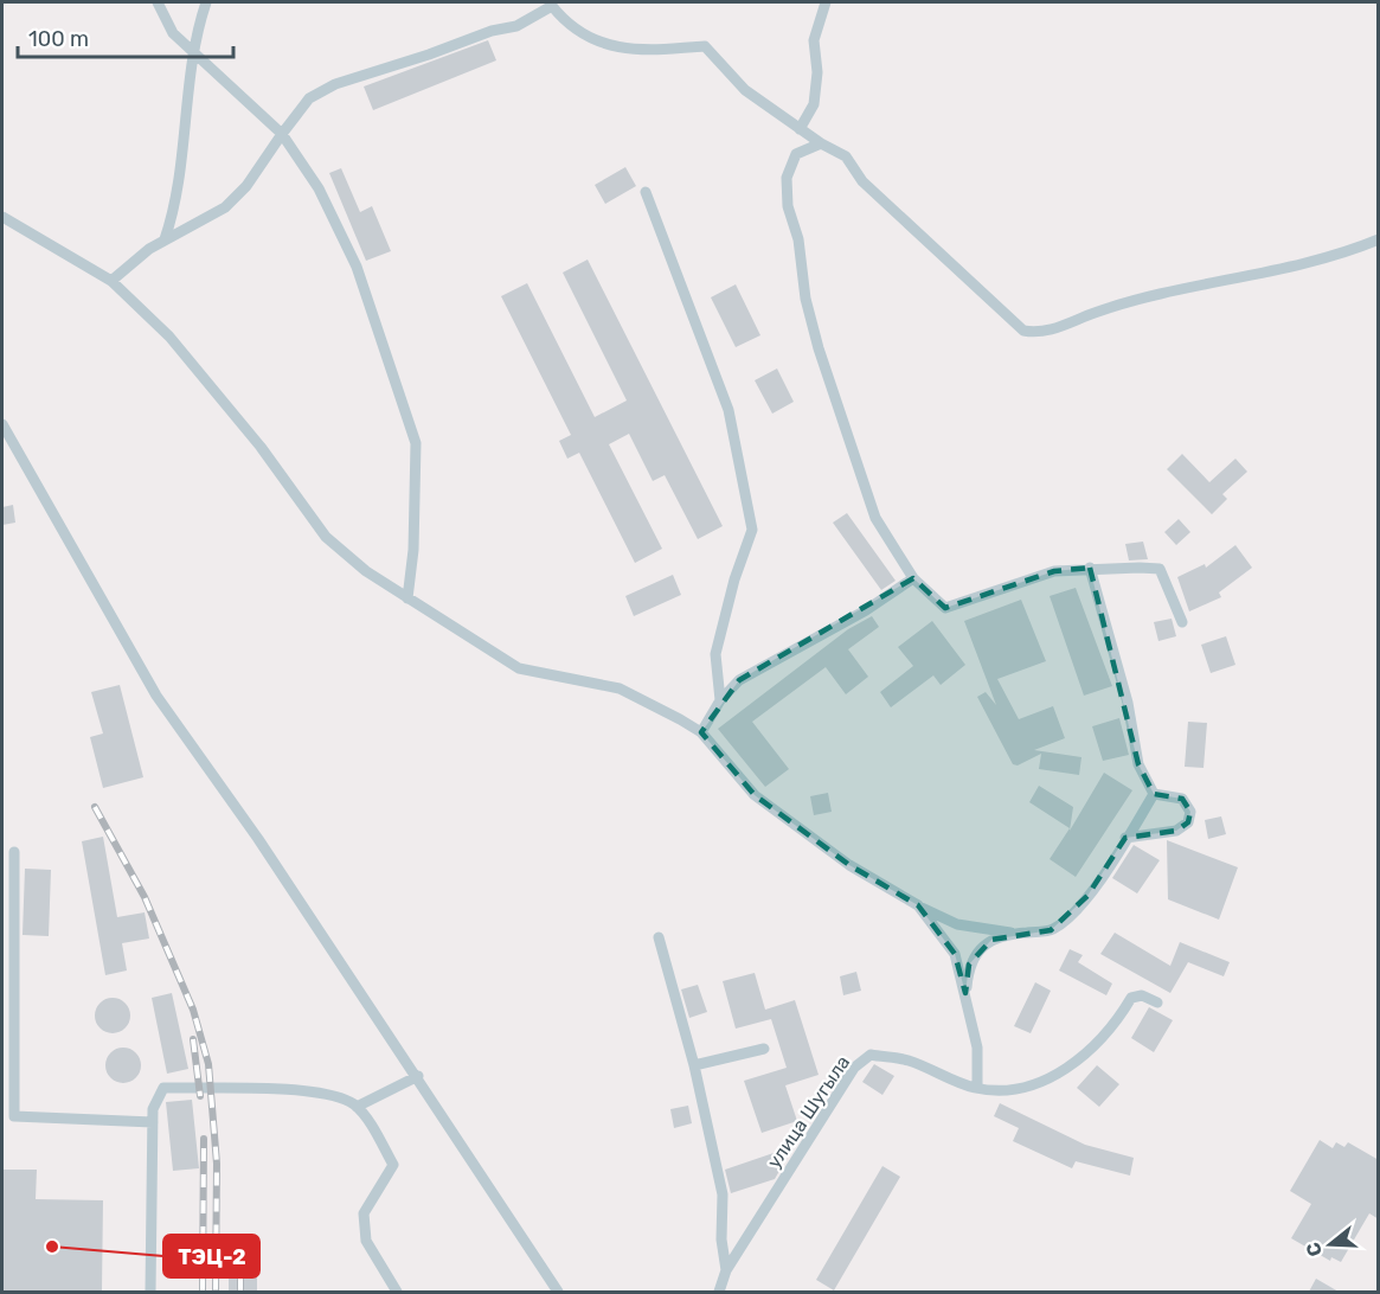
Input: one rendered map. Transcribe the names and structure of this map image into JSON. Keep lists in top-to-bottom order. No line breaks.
{"streets":{"street":["улица Шугыла"]},"places":["ТЭЦ-2"],"scale_bar":"100 m","north":"left"}
